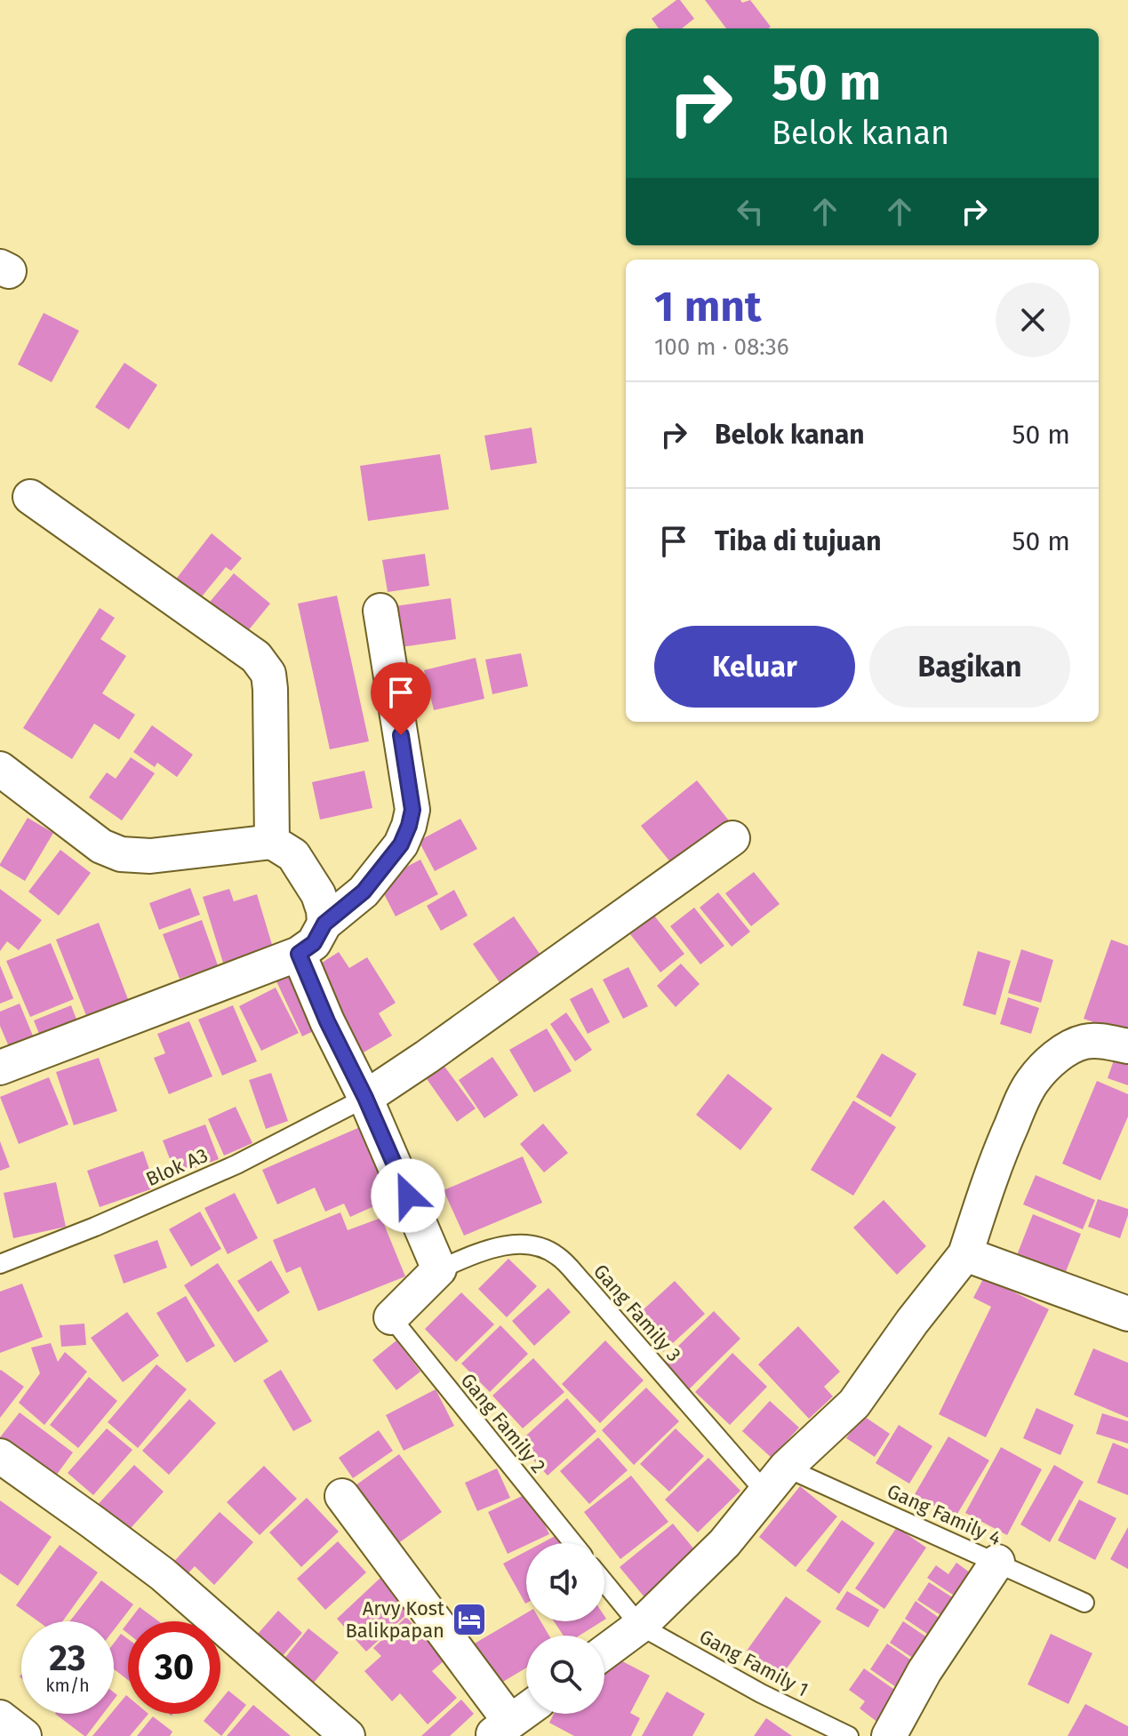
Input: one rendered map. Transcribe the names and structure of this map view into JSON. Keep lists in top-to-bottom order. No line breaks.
{"streets":{"lane":["Blok A3","Gang Family 3","Gang Family 2","Gang Family 4","Gang Family 1"]},"crossings":[["Gang Family 3","Gang Family 4"]],"places":{"hotel":["Arvy Kost Balikpapan"]},"page":{"turn":["50 m","Belok kanan"],"heading":["1 mnt","100 m · 08:36"],"list":[{"name":"Belok kanan","value":"50 m"},{"name":"Tiba di tujuan","value":"50 m"}],"buttons":["Keluar","Bagikan"],"speed":"23 km/h","limit":"30"}}
